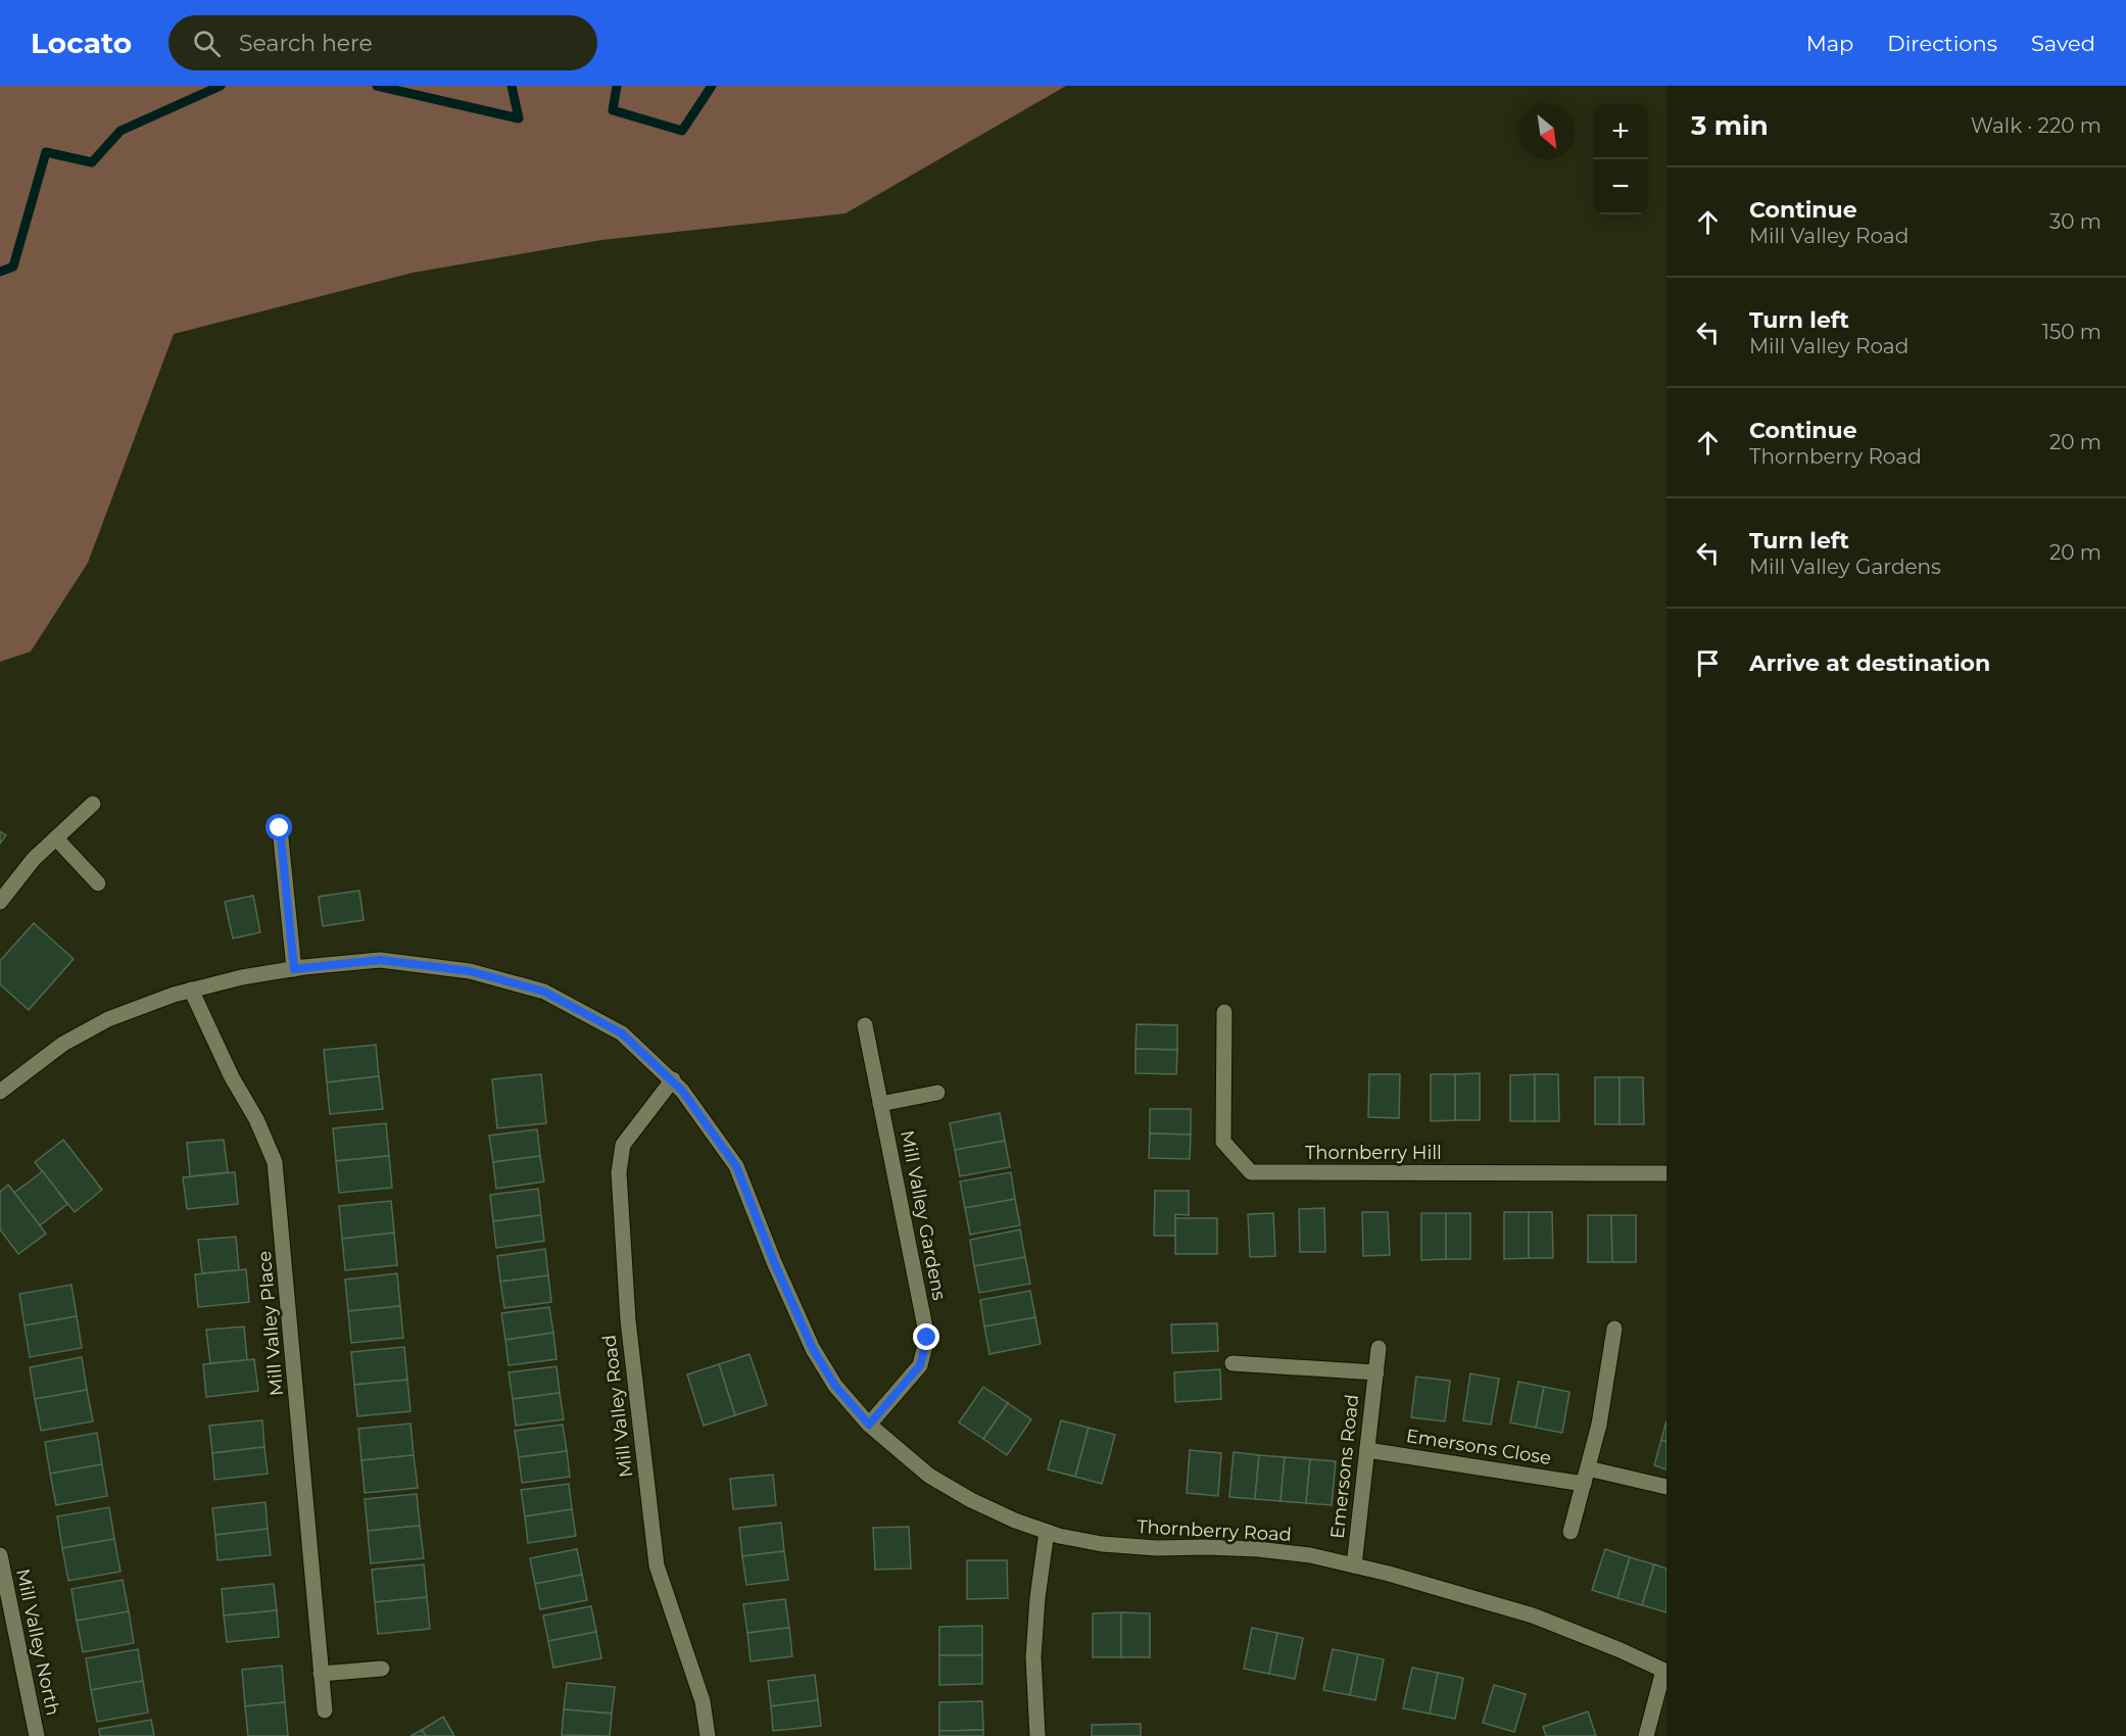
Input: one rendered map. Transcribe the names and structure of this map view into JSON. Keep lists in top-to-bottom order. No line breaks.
{"streets":{"street":["Thornberry Hill","Mill Valley Gardens","Mill Valley Place","Mill Valley Road","Emersons Close","Emersons Road","Thornberry Road","Mill Valley North"]},"crossings":[["Mill Valley Gardens","Thornberry Road"],["Mill Valley Road","Thornberry Road"],["Emersons Close","Emersons Road"],["Emersons Road","Thornberry Road"]],"north":"bottom right","page":{"header":"Locato","search":"Search here","nav":["Map","Directions","Saved"],"heading":["3 min","Walk · 220 m"],"map_buttons":["+","−"],"list":[["Continue","Mill Valley Road","30 m"],["Turn left","Mill Valley Road","150 m"],["Continue","Thornberry Road","20 m"],["Turn left","Mill Valley Gardens","20 m"],"Arrive at destination"]}}
